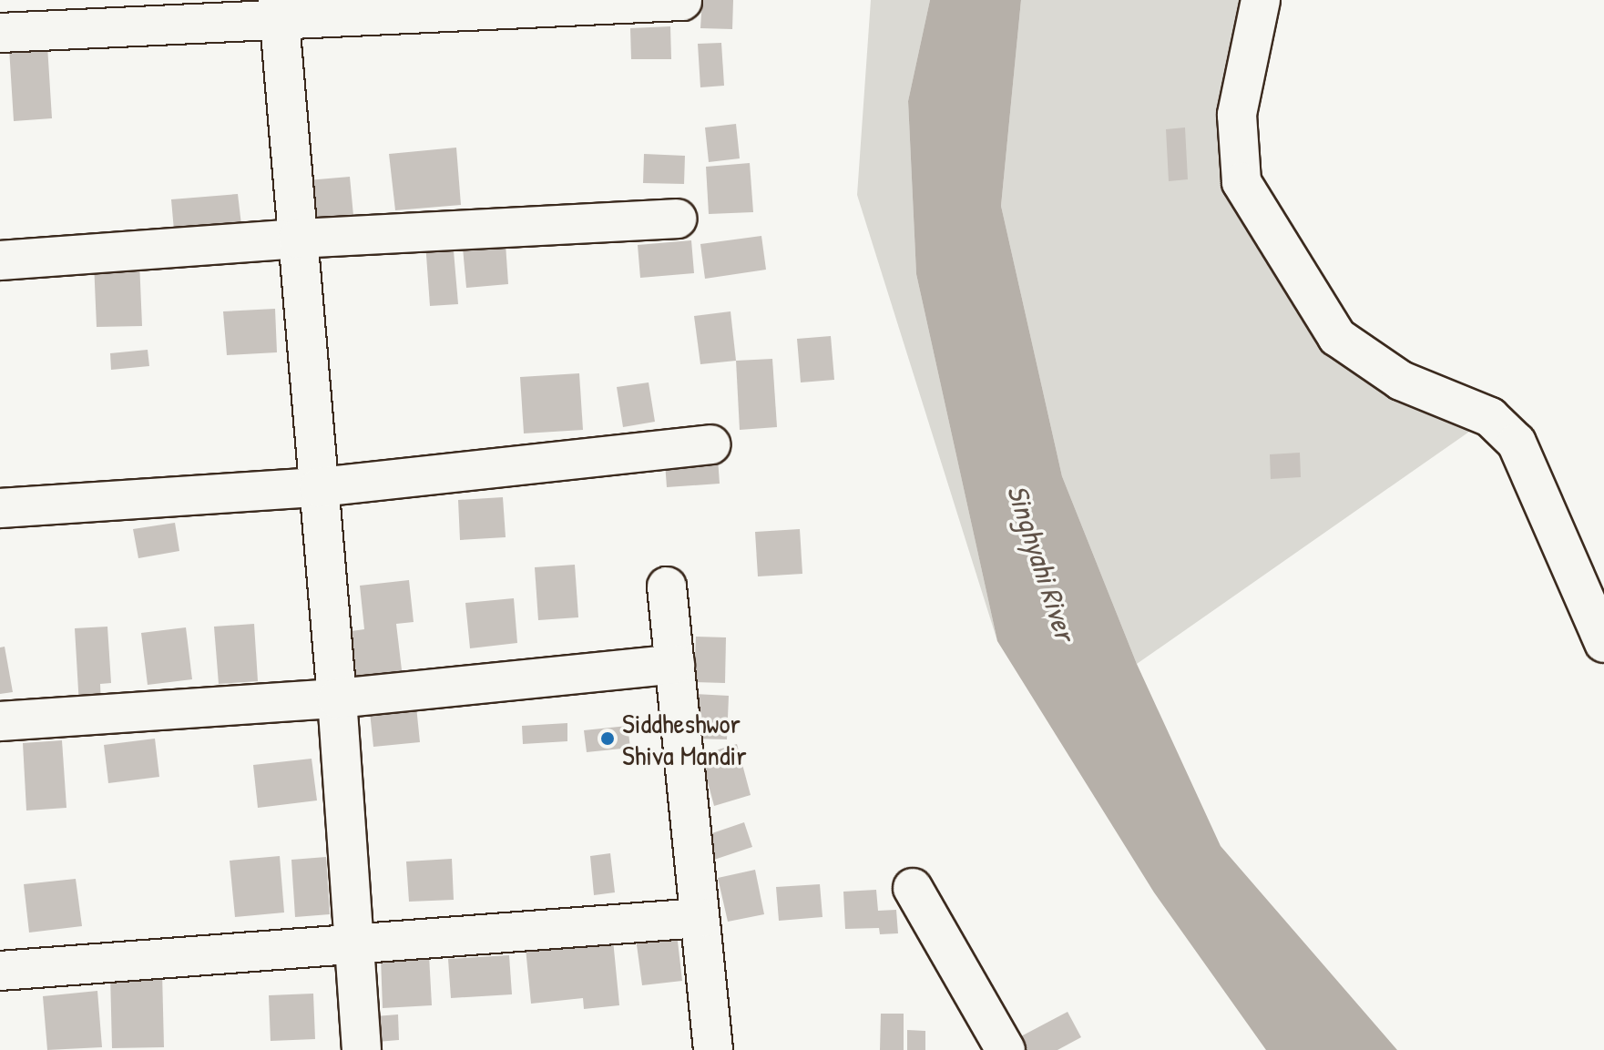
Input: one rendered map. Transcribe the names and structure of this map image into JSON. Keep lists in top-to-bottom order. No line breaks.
{"water":["Singhyahi River"],"places":["Siddheshwor Shiva Mandir"]}
